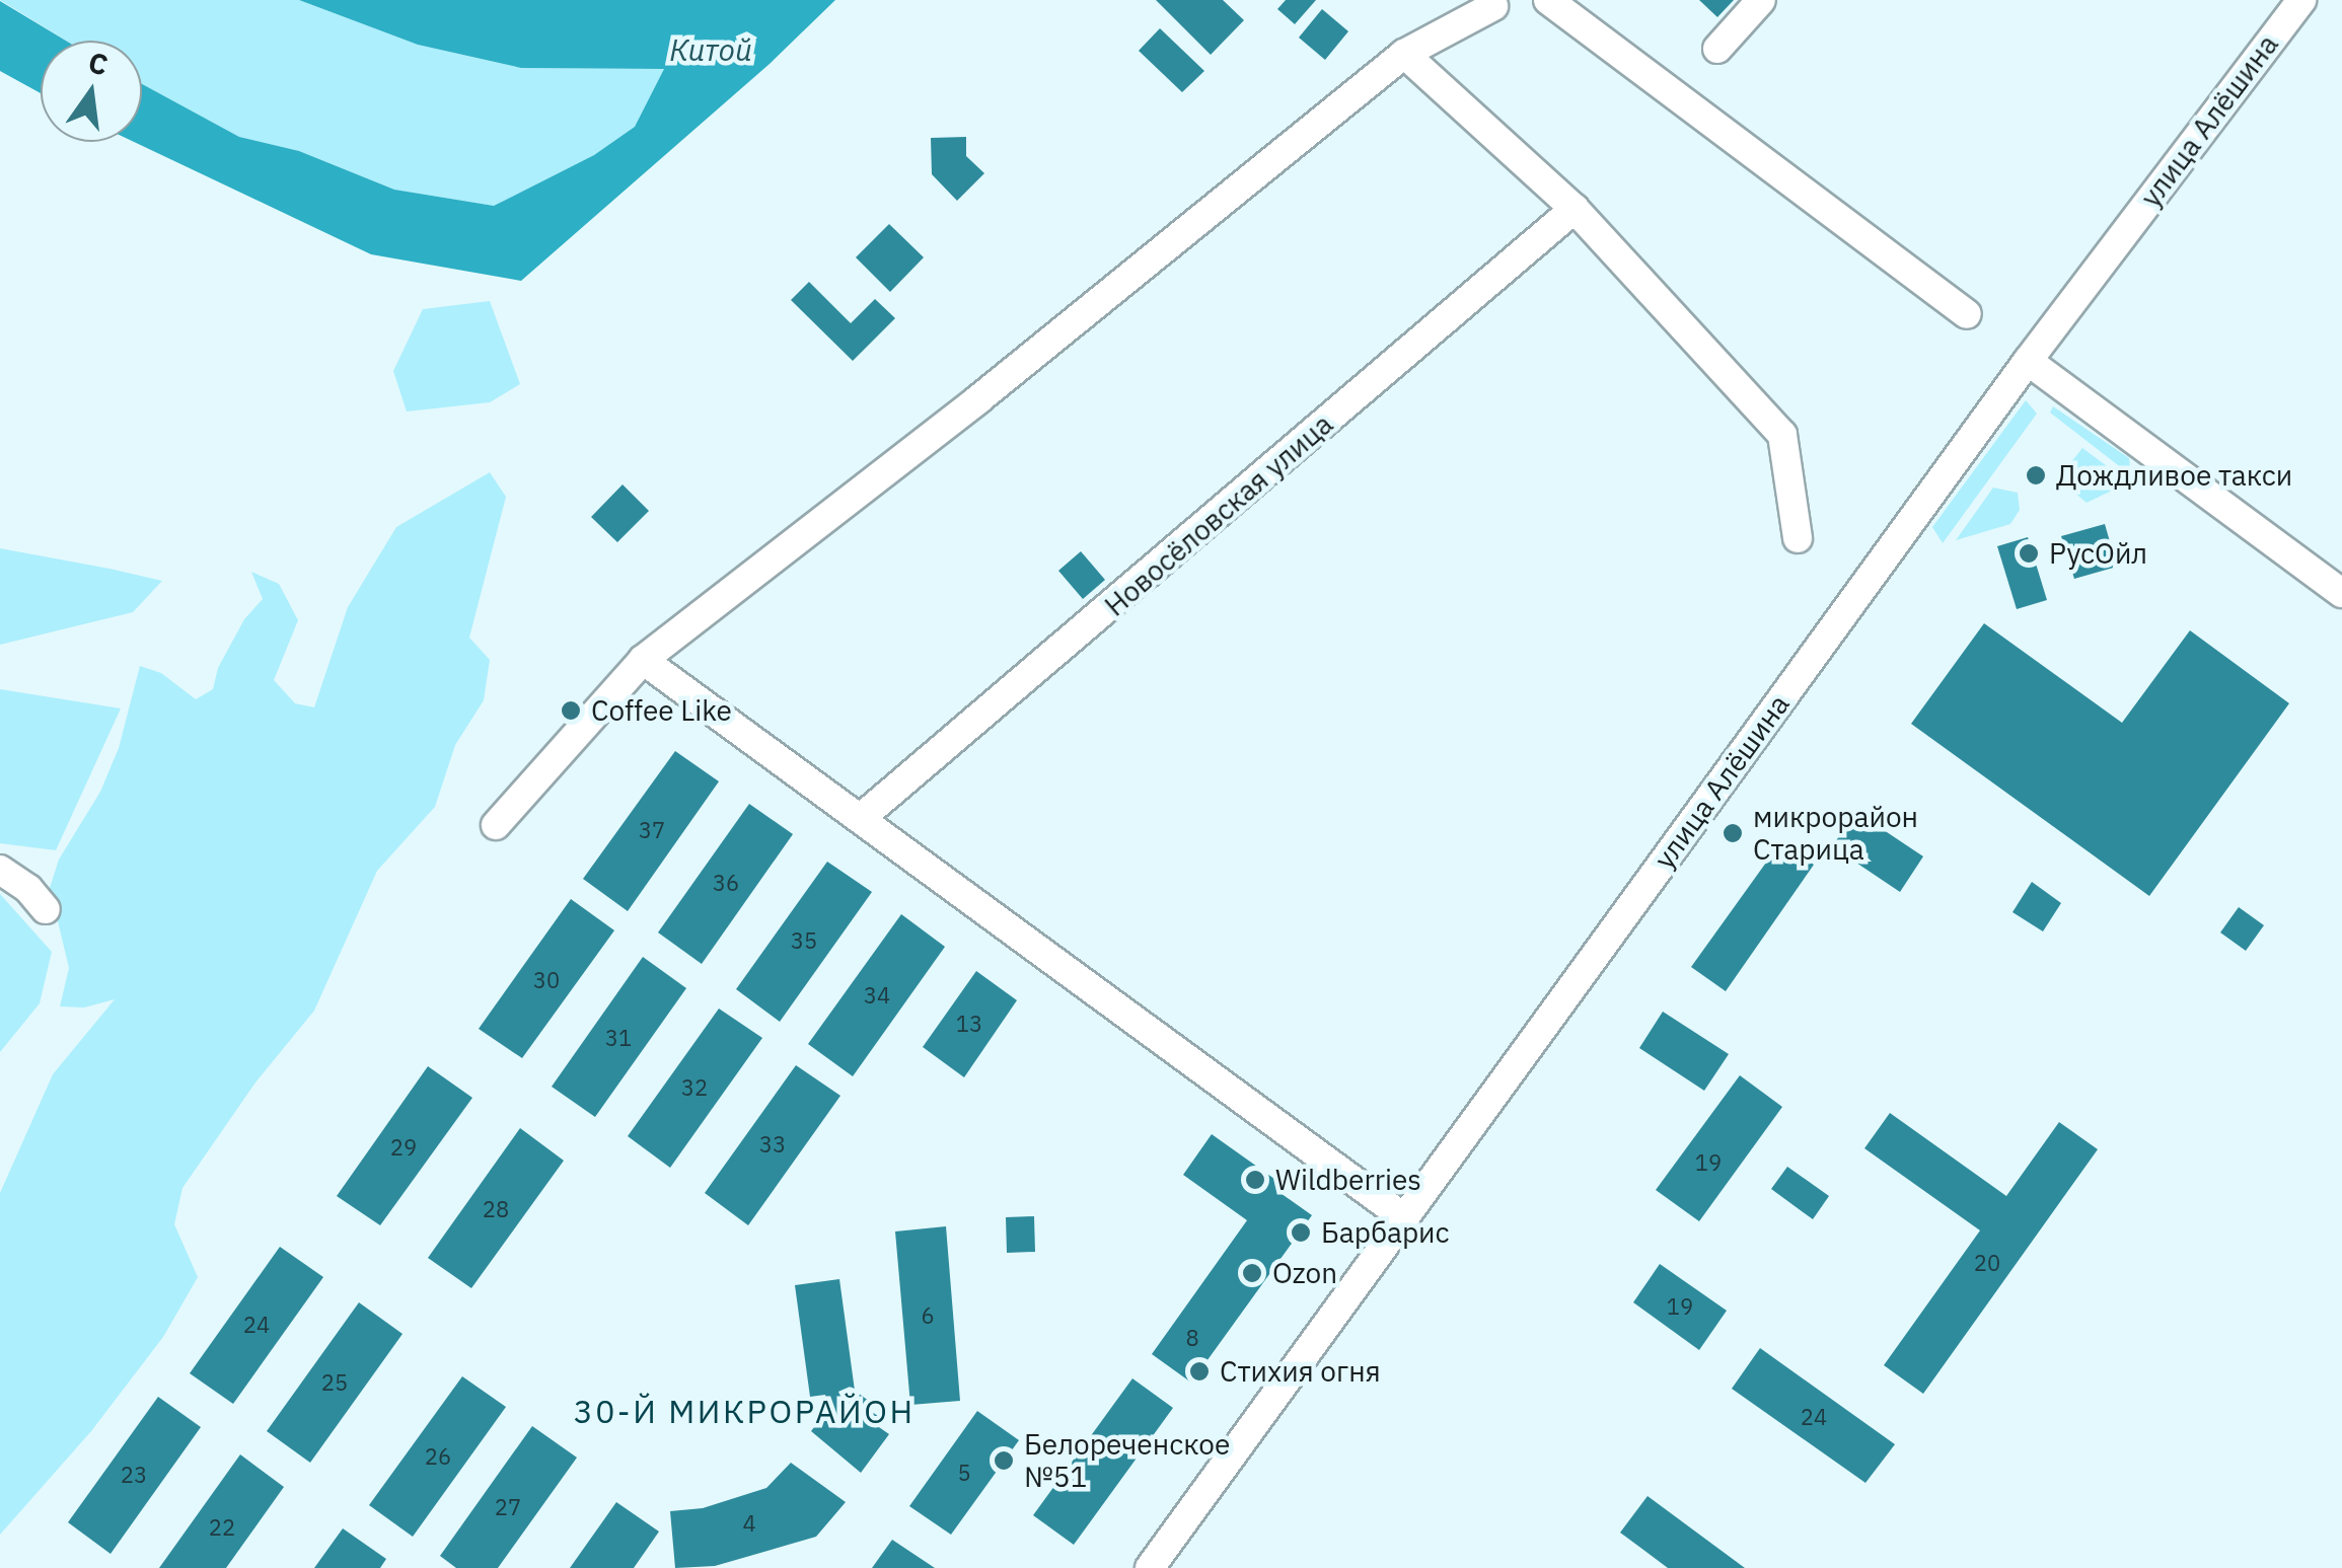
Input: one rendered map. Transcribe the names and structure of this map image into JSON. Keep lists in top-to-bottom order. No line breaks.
{"streets":{"street":["улица Алёшина","Новосёловская улица"]},"districts":["30-Й МИКРОРАЙОН"],"water":["Китой"],"places":["Дождливое такси","РусОйл","Coffee Like","микрорайон Старица","Wildberries","Барбарис","Ozon","Стихия огня","Белореченское №51"],"house_numbers":["37","36","35","30","34","13","31","32","33","29","19","28","20","19","6","24","8","25","24","26","5","23","27","4","22"],"north":"top"}
